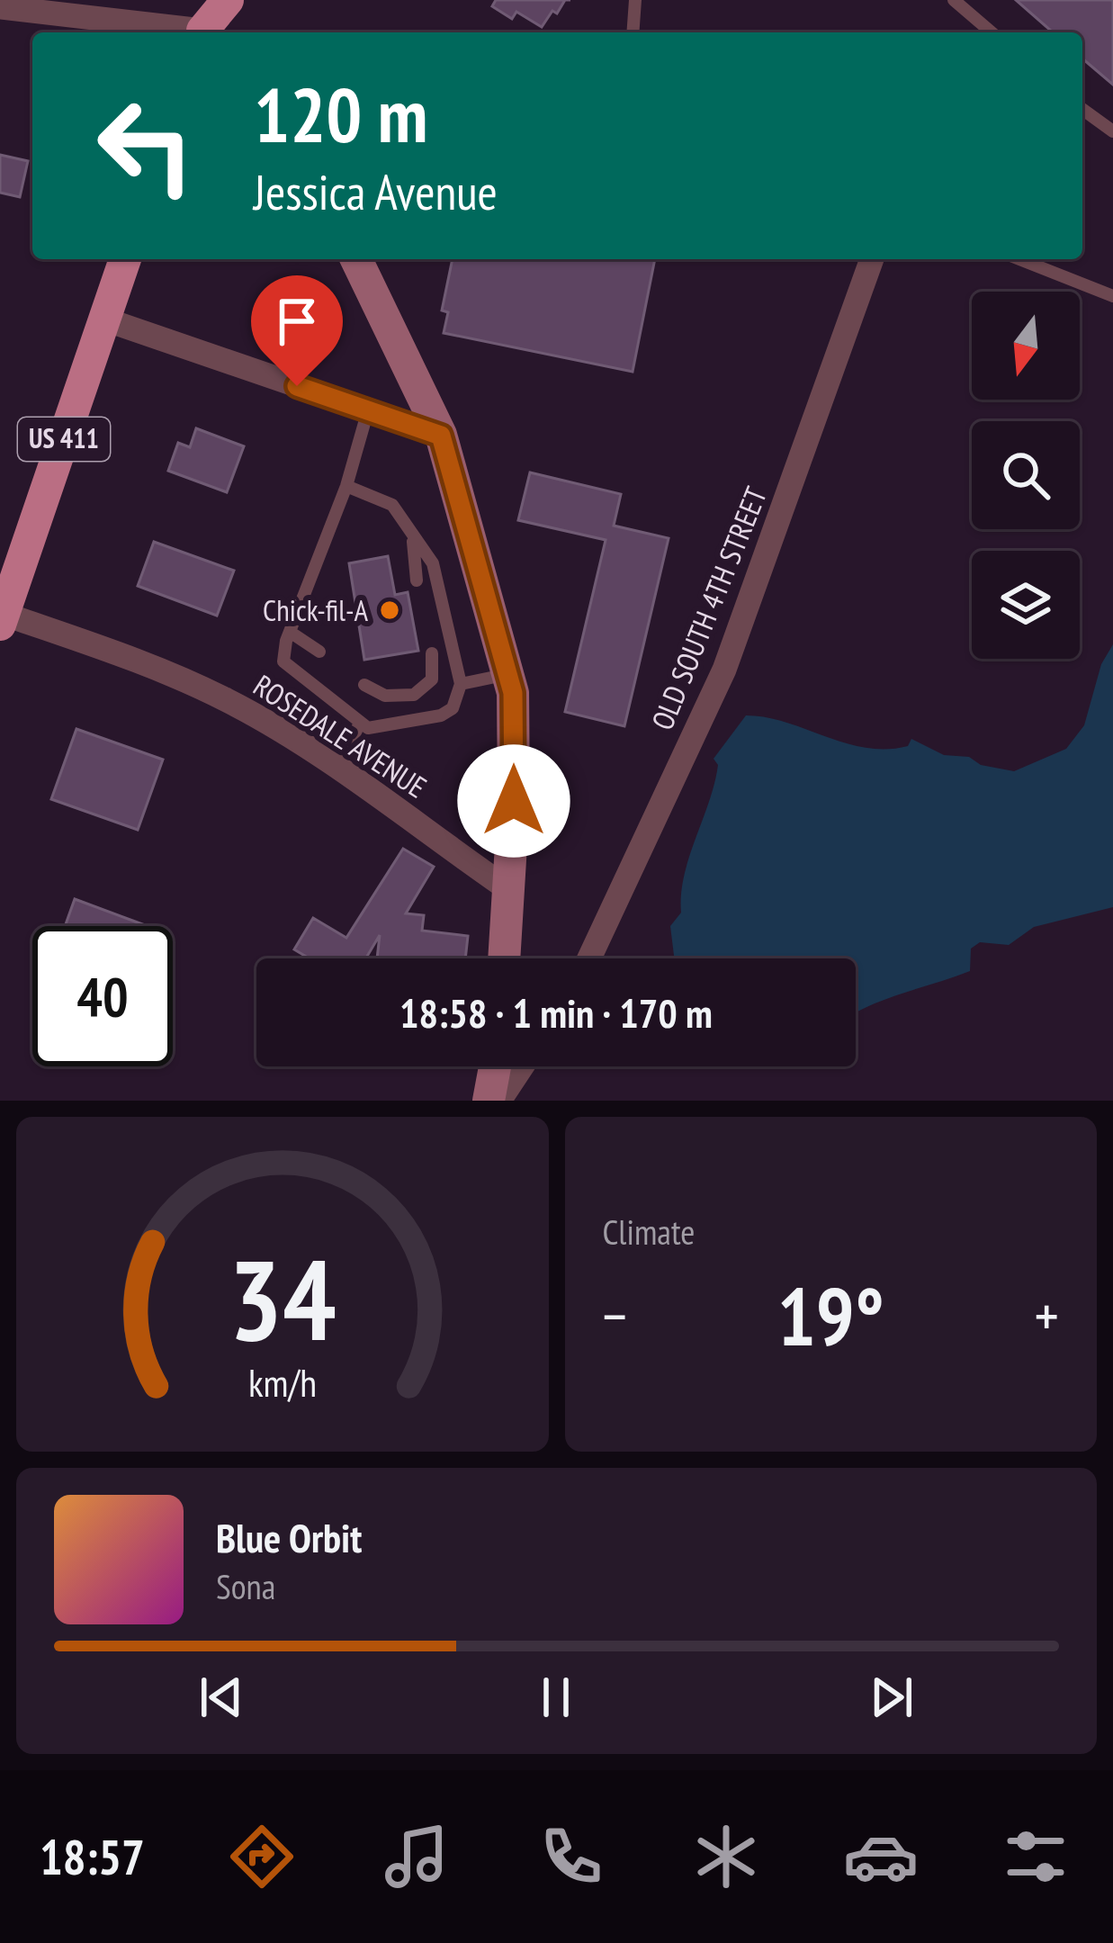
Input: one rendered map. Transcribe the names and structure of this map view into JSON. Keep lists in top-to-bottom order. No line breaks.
{"streets":{"main road":["US 411"],"street":["OLD SOUTH 4TH STREET","ROSEDALE AVENUE"]},"crossings":[["US 411","ROSEDALE AVENUE"]],"places":["Chick-fil-A"],"north":"bottom","page":{"turn":["120 m","Jessica Avenue"],"limit":"40","trip":"18:58 · 1 min · 170 m","tile":"Climate","heat":["−","19°","+"],"song":["Blue Orbit","Sona"],"tabs":"18:57","gauge":["34","km/h"]}}
